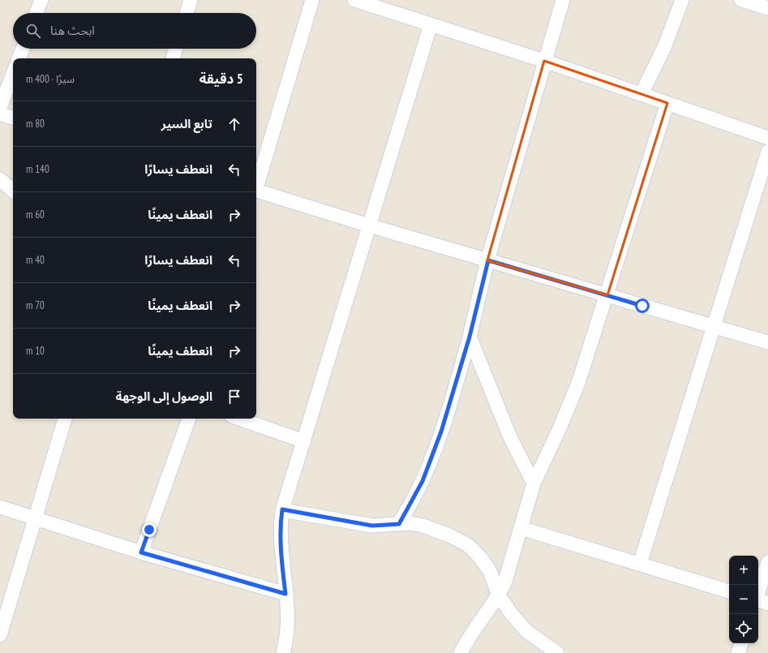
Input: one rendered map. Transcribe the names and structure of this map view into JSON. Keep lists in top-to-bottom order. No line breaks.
{"page":{"search":"ابحث هنا","heading":["5 دقيقة","سيرًا · 400 m"],"list":[["تابع السير","80 m"],["انعطف يسارًا","140 m"],["انعطف يمينًا","60 m"],["انعطف يسارًا","40 m"],["انعطف يمينًا","70 m"],["انعطف يمينًا","10 m"],"الوصول إلى الوجهة"],"map_buttons":["+","−"]}}
